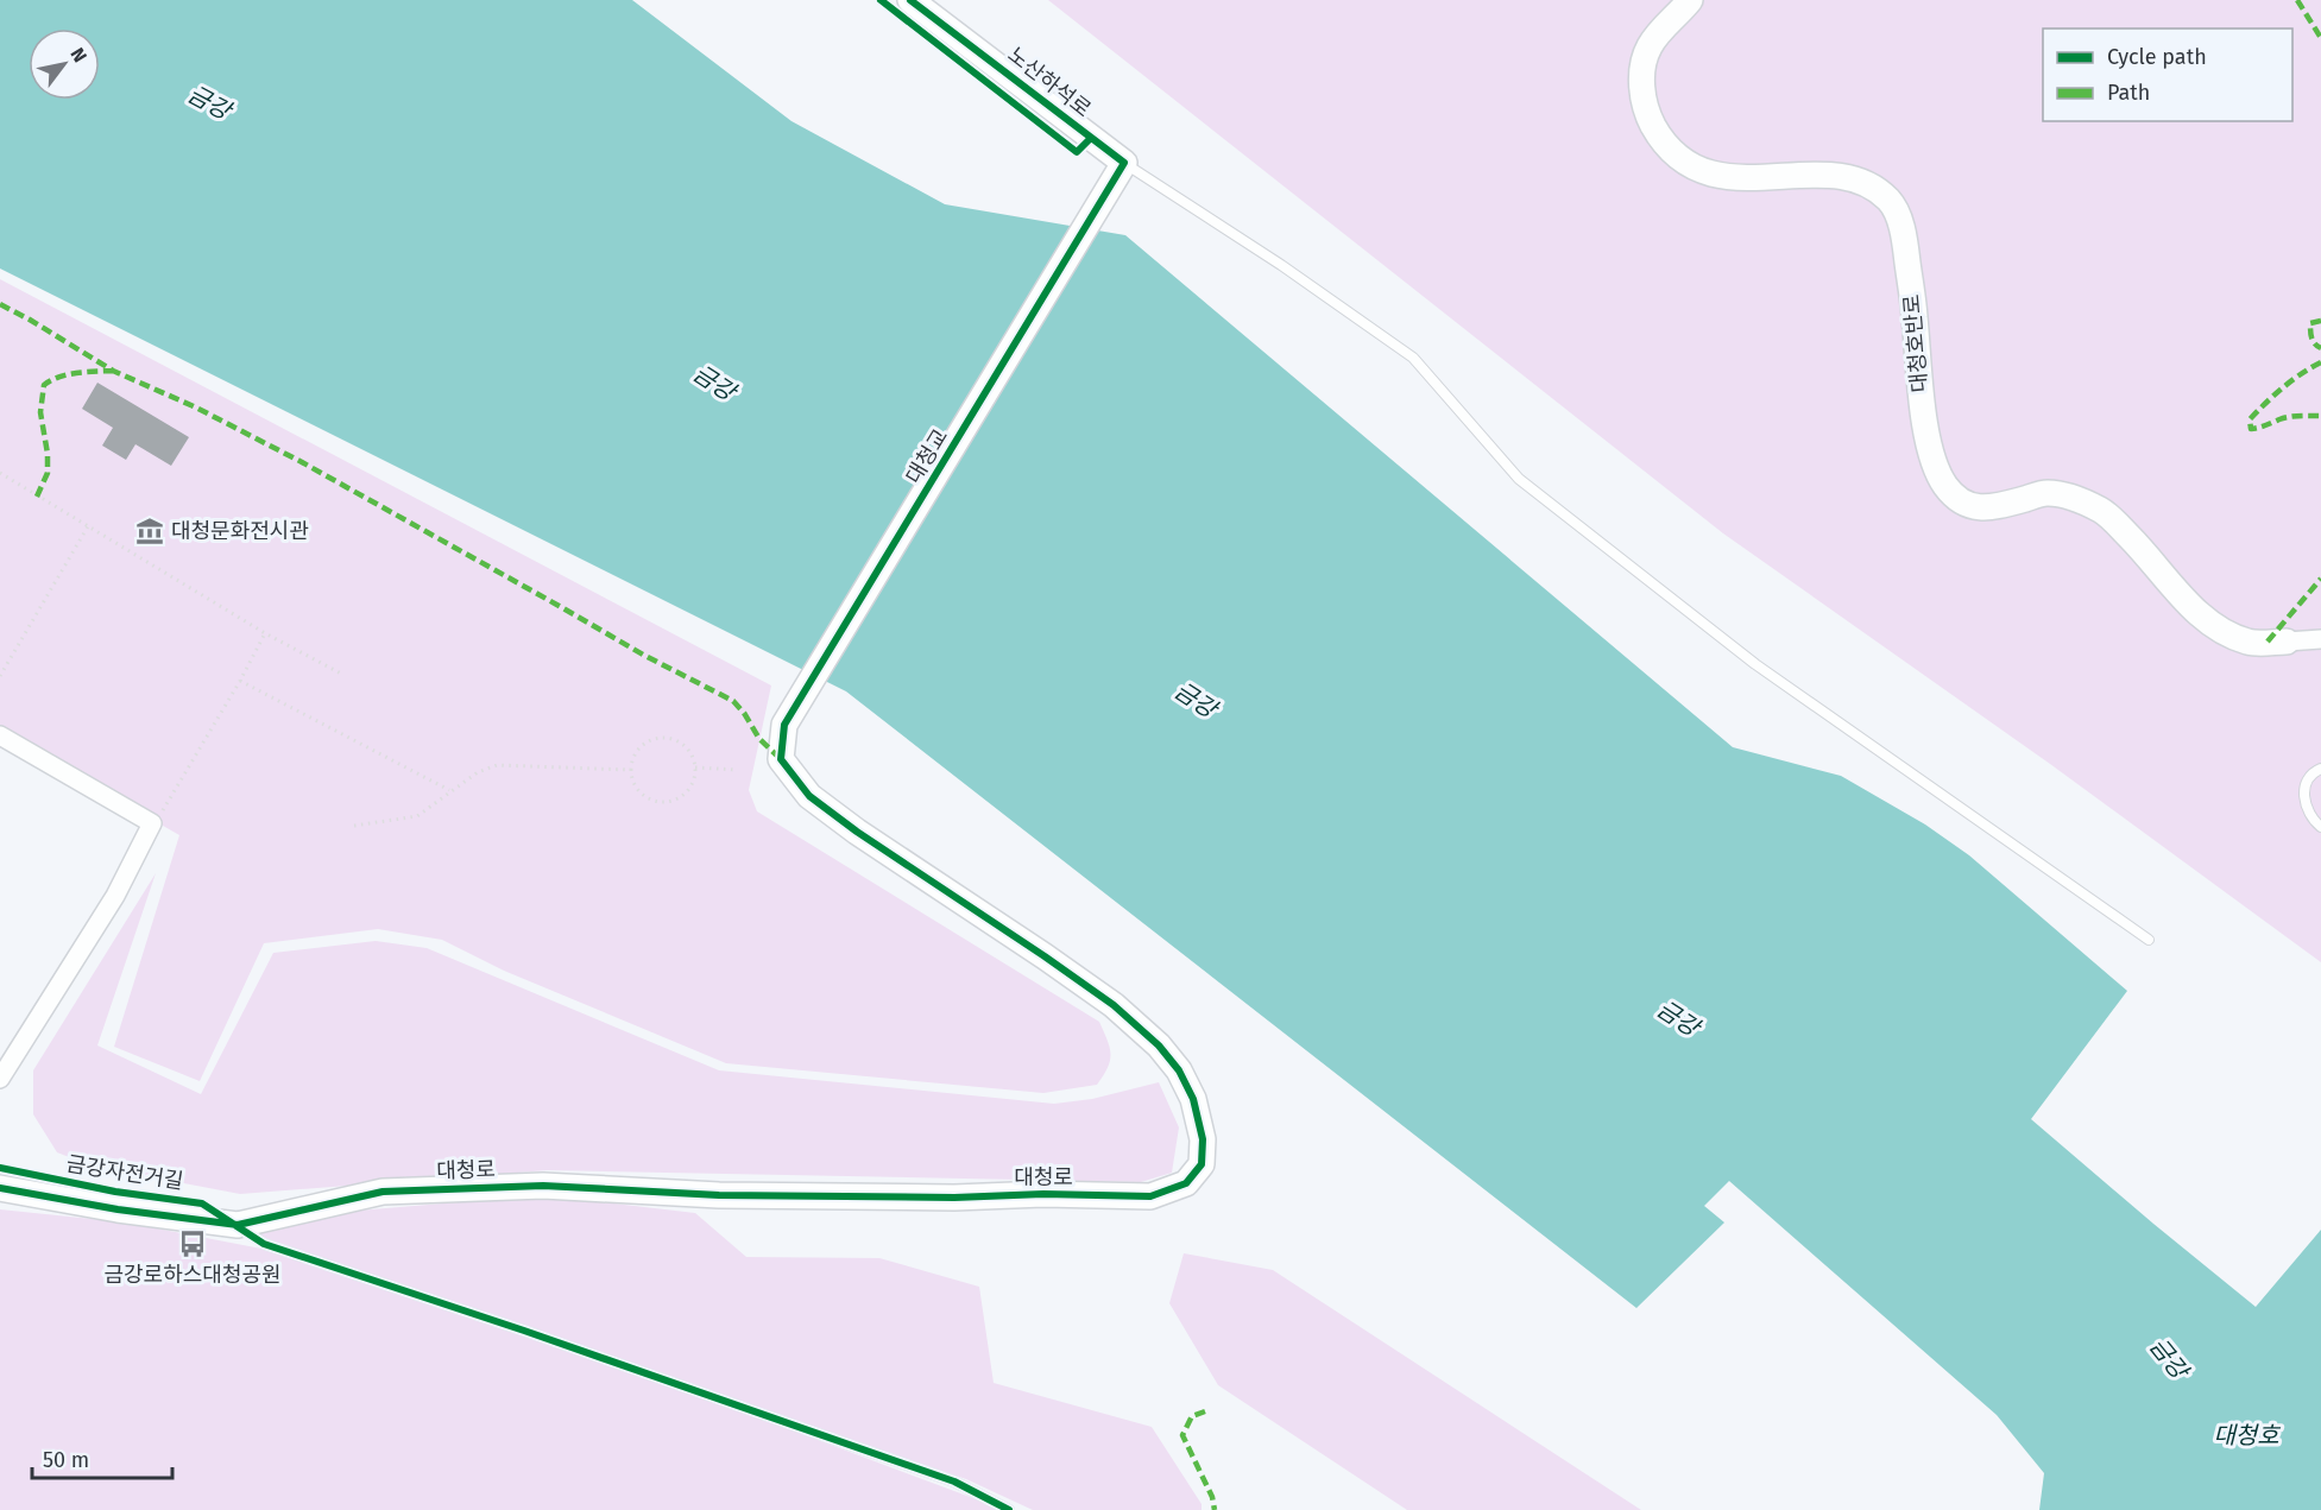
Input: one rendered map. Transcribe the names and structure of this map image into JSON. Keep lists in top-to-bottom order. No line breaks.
{"streets":{"street":["노산하석로","대청호반로","대청교","대청로"],"cycle path":["금강자전거길"]},"crossings":[["노산하석로","대청교"],["대청교","대청로"]],"water":["금강","대청호"],"places":{"museum":["대청문화전시관"],"bus stop":["금강로하스대청공원"]},"legend":["Cycle path","Path"],"scale_bar":"50 m","north":"top right"}
